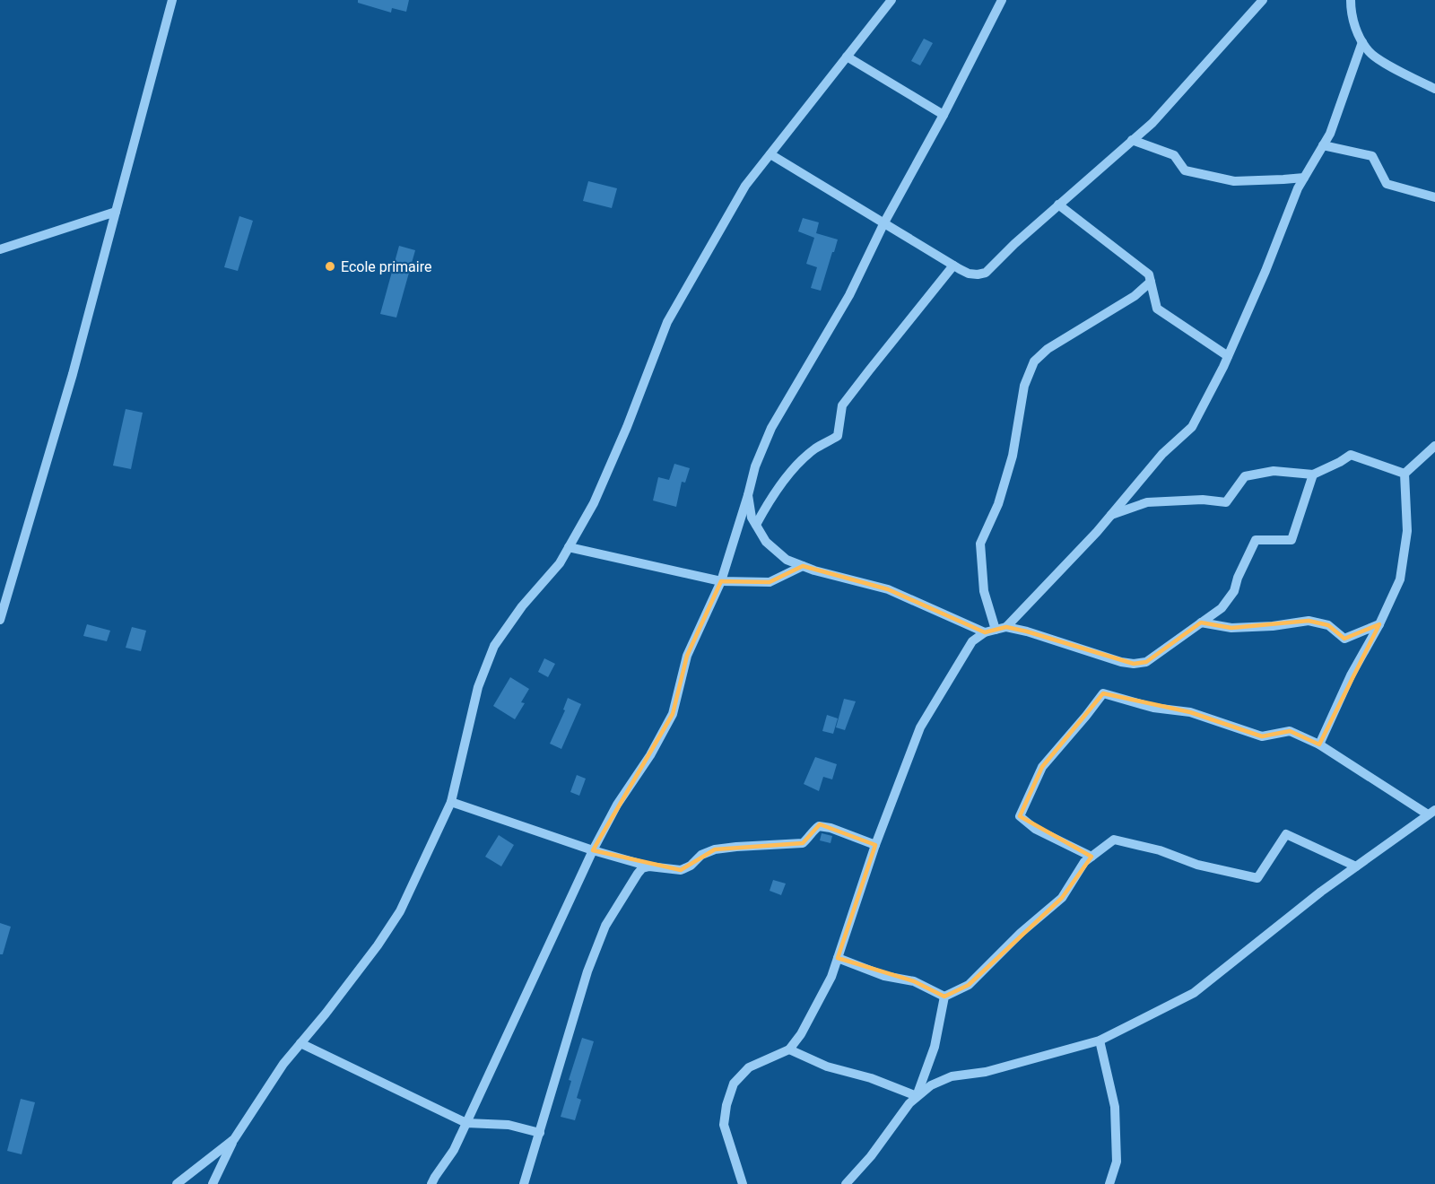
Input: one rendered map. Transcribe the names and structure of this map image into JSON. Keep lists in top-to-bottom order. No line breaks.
{"places":["Ecole primaire"]}
